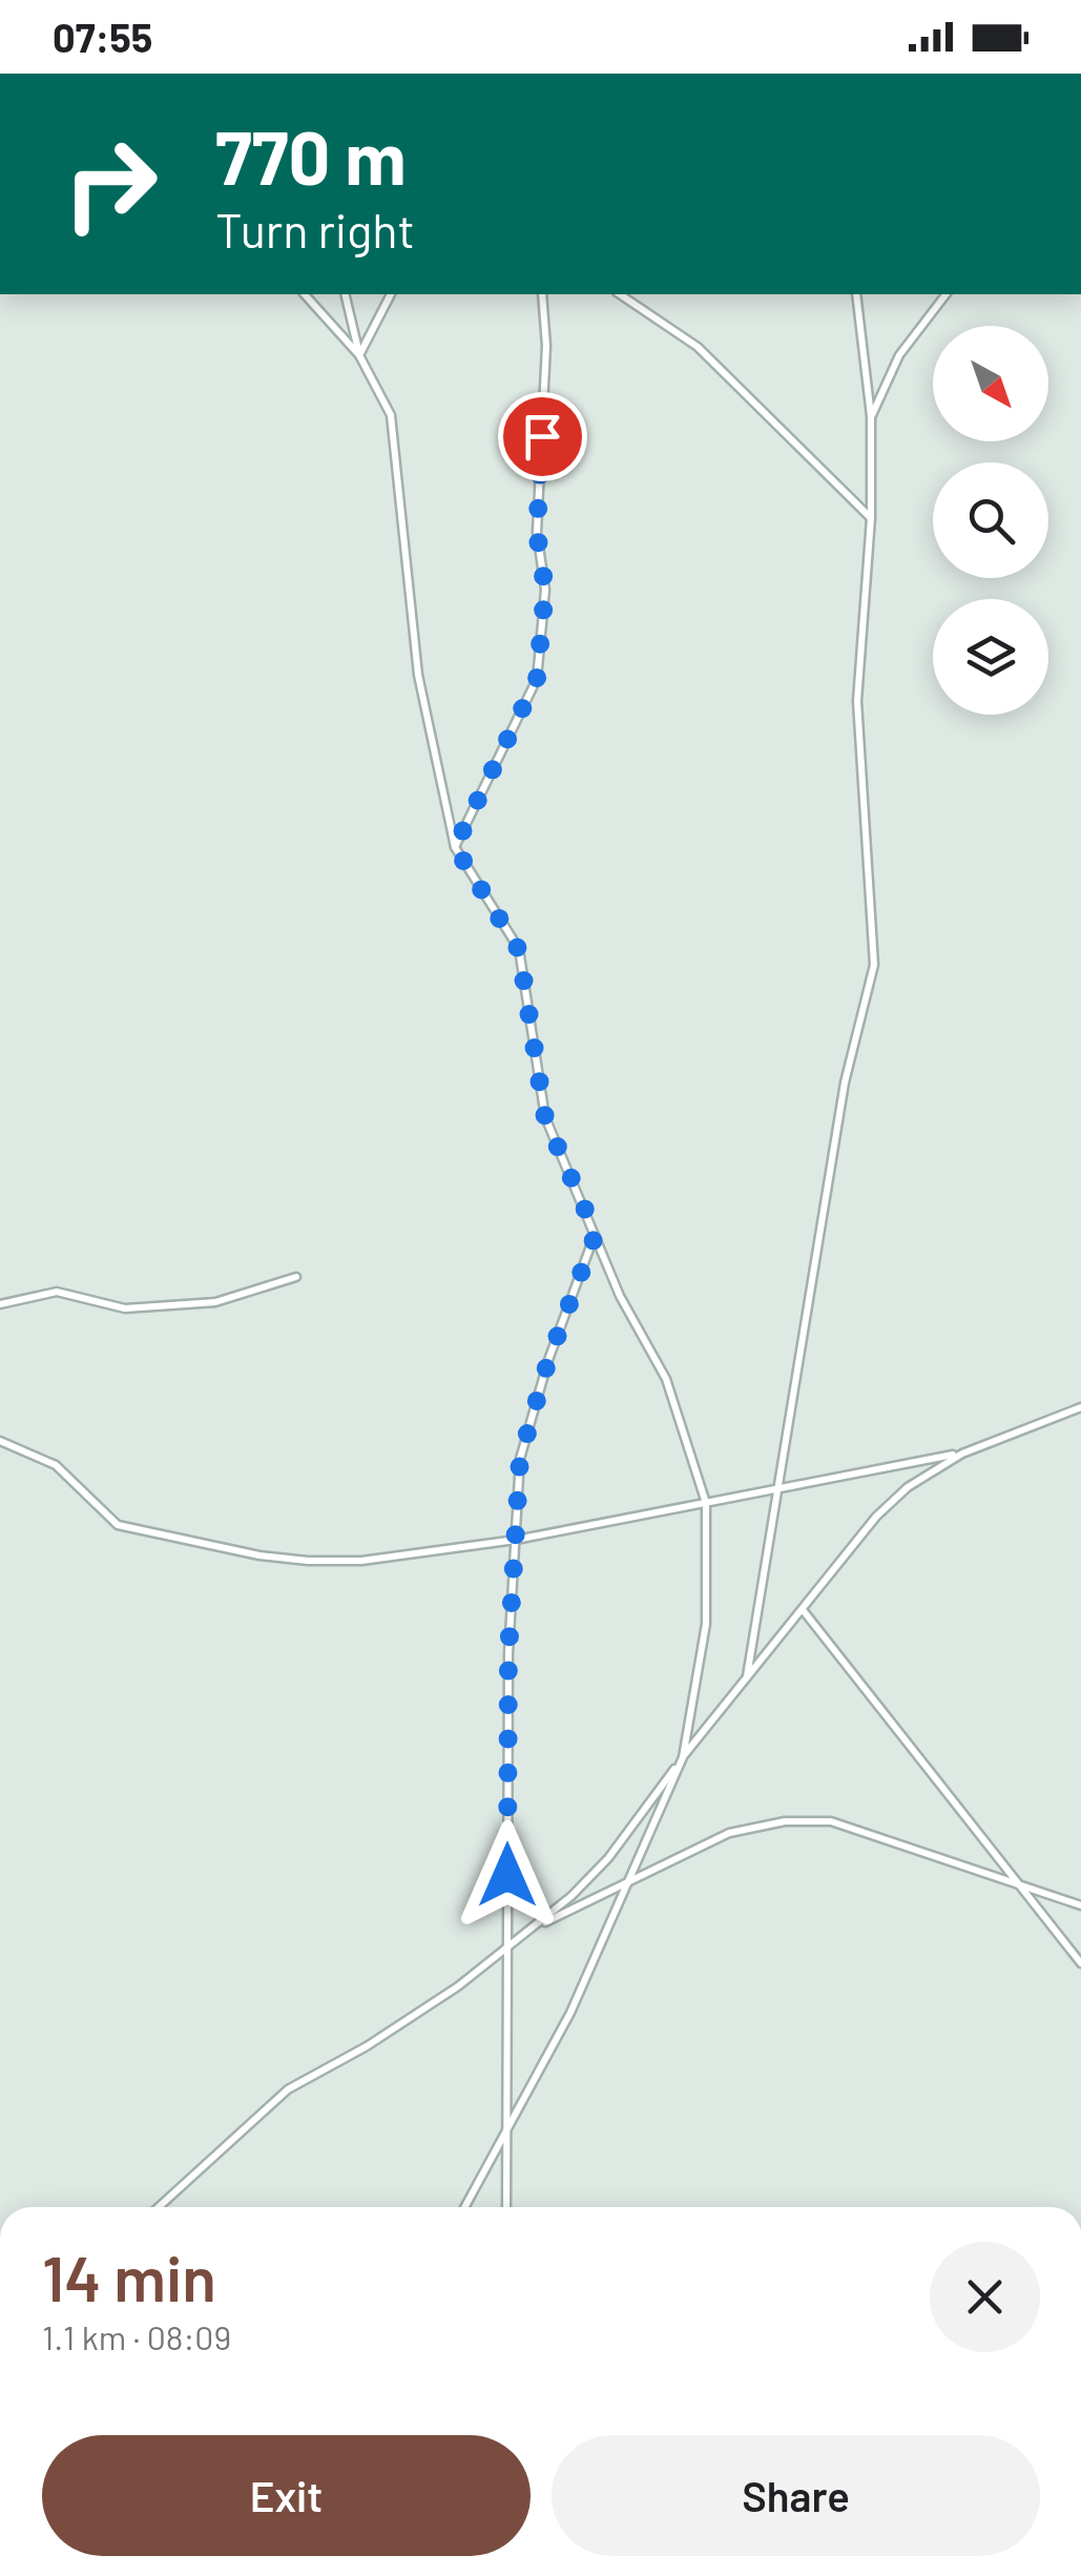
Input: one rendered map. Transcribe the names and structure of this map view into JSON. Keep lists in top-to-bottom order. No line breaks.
{"north":"bottom right","page":{"status":"07:55","turn":["770 m","Turn right"],"heading":["14 min","1.1 km · 08:09"],"buttons":["Exit","Share"]}}
